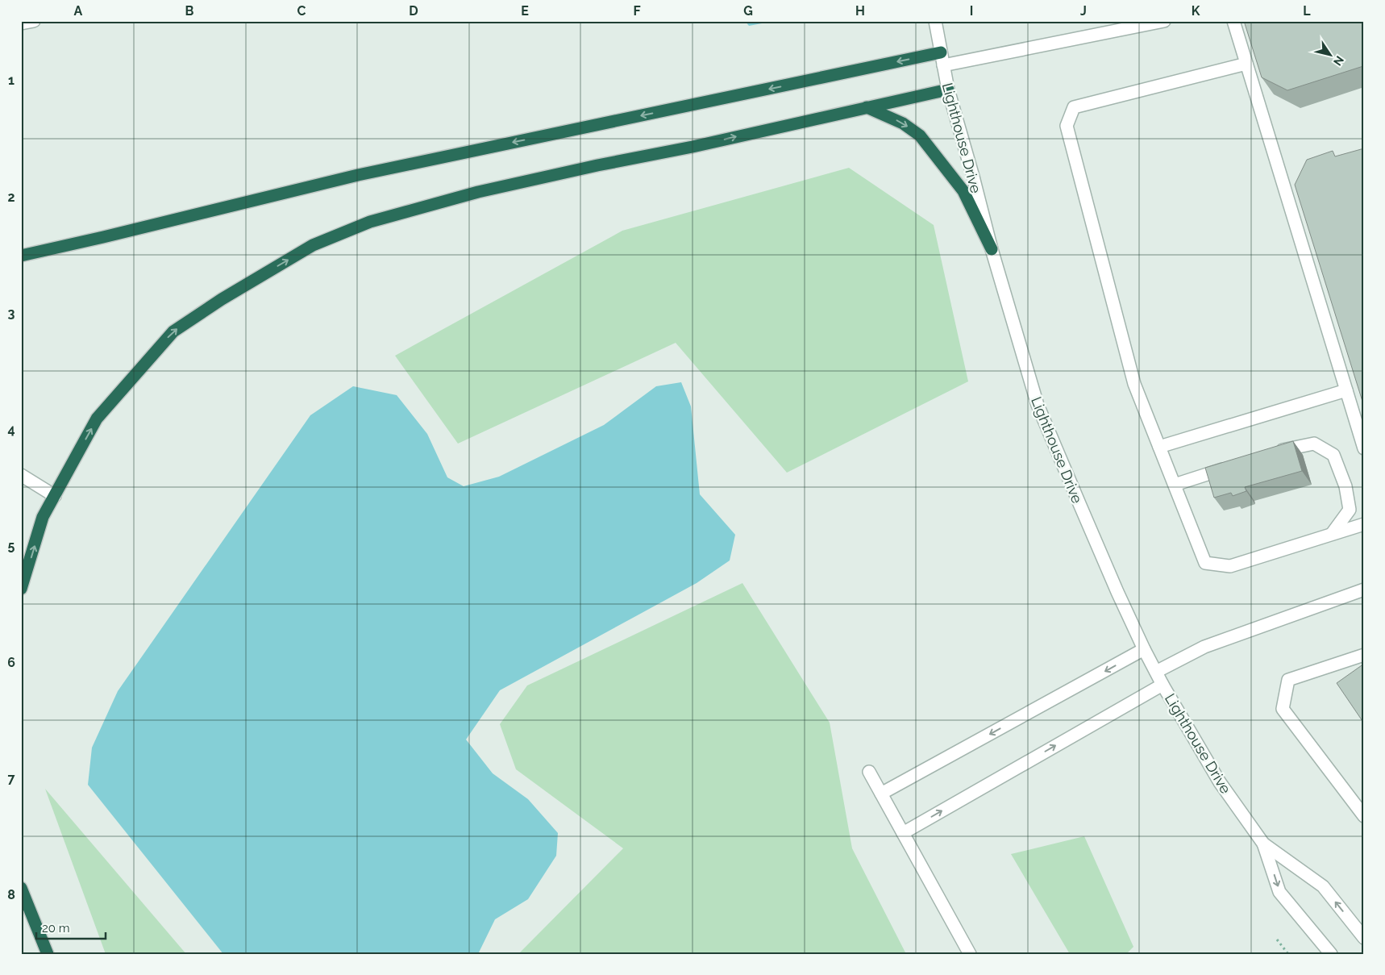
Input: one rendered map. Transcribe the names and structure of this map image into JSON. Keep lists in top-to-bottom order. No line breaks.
{"streets":{"street":["Lighthouse Drive"]},"scale_bar":"20 m","north":"bottom right","grid":{"columns":["A","B","C","D","E","F","G","H","I","J","K","L"],"rows":["1","2","3","4","5","6","7","8"]}}
